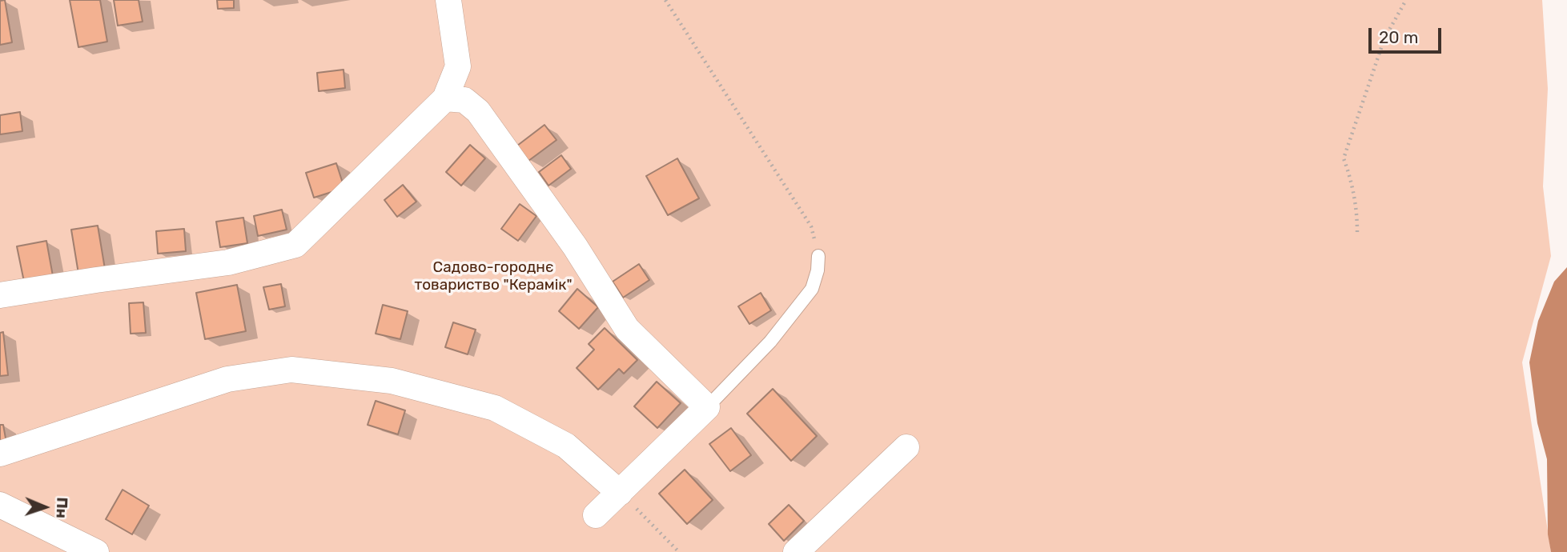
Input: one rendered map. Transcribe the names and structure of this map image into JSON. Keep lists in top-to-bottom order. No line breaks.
{"parks":["Садово-городнє товариство \"Керамік\""],"scale_bar":"20 m","north":"right"}
